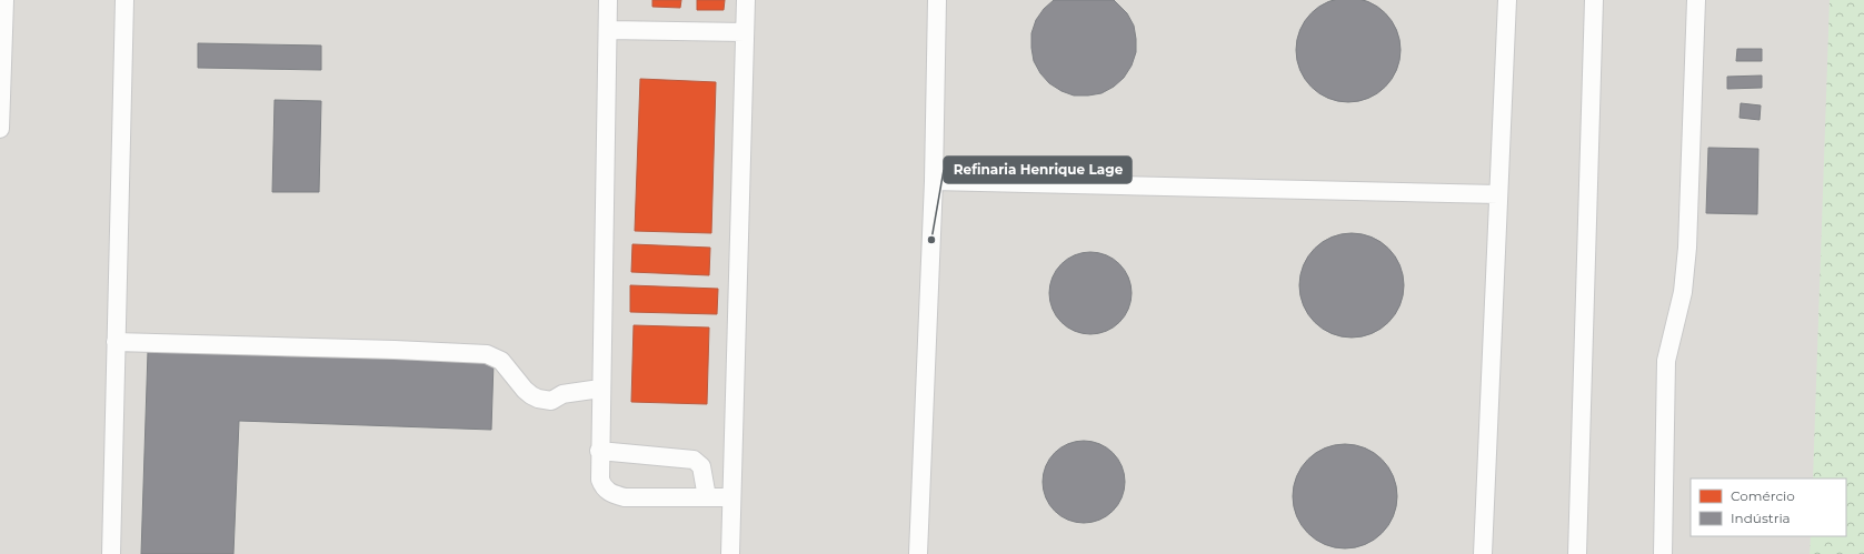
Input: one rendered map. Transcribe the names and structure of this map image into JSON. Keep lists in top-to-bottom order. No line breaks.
{"places":["Refinaria Henrique Lage"],"legend":["Comércio","Indústria"]}
